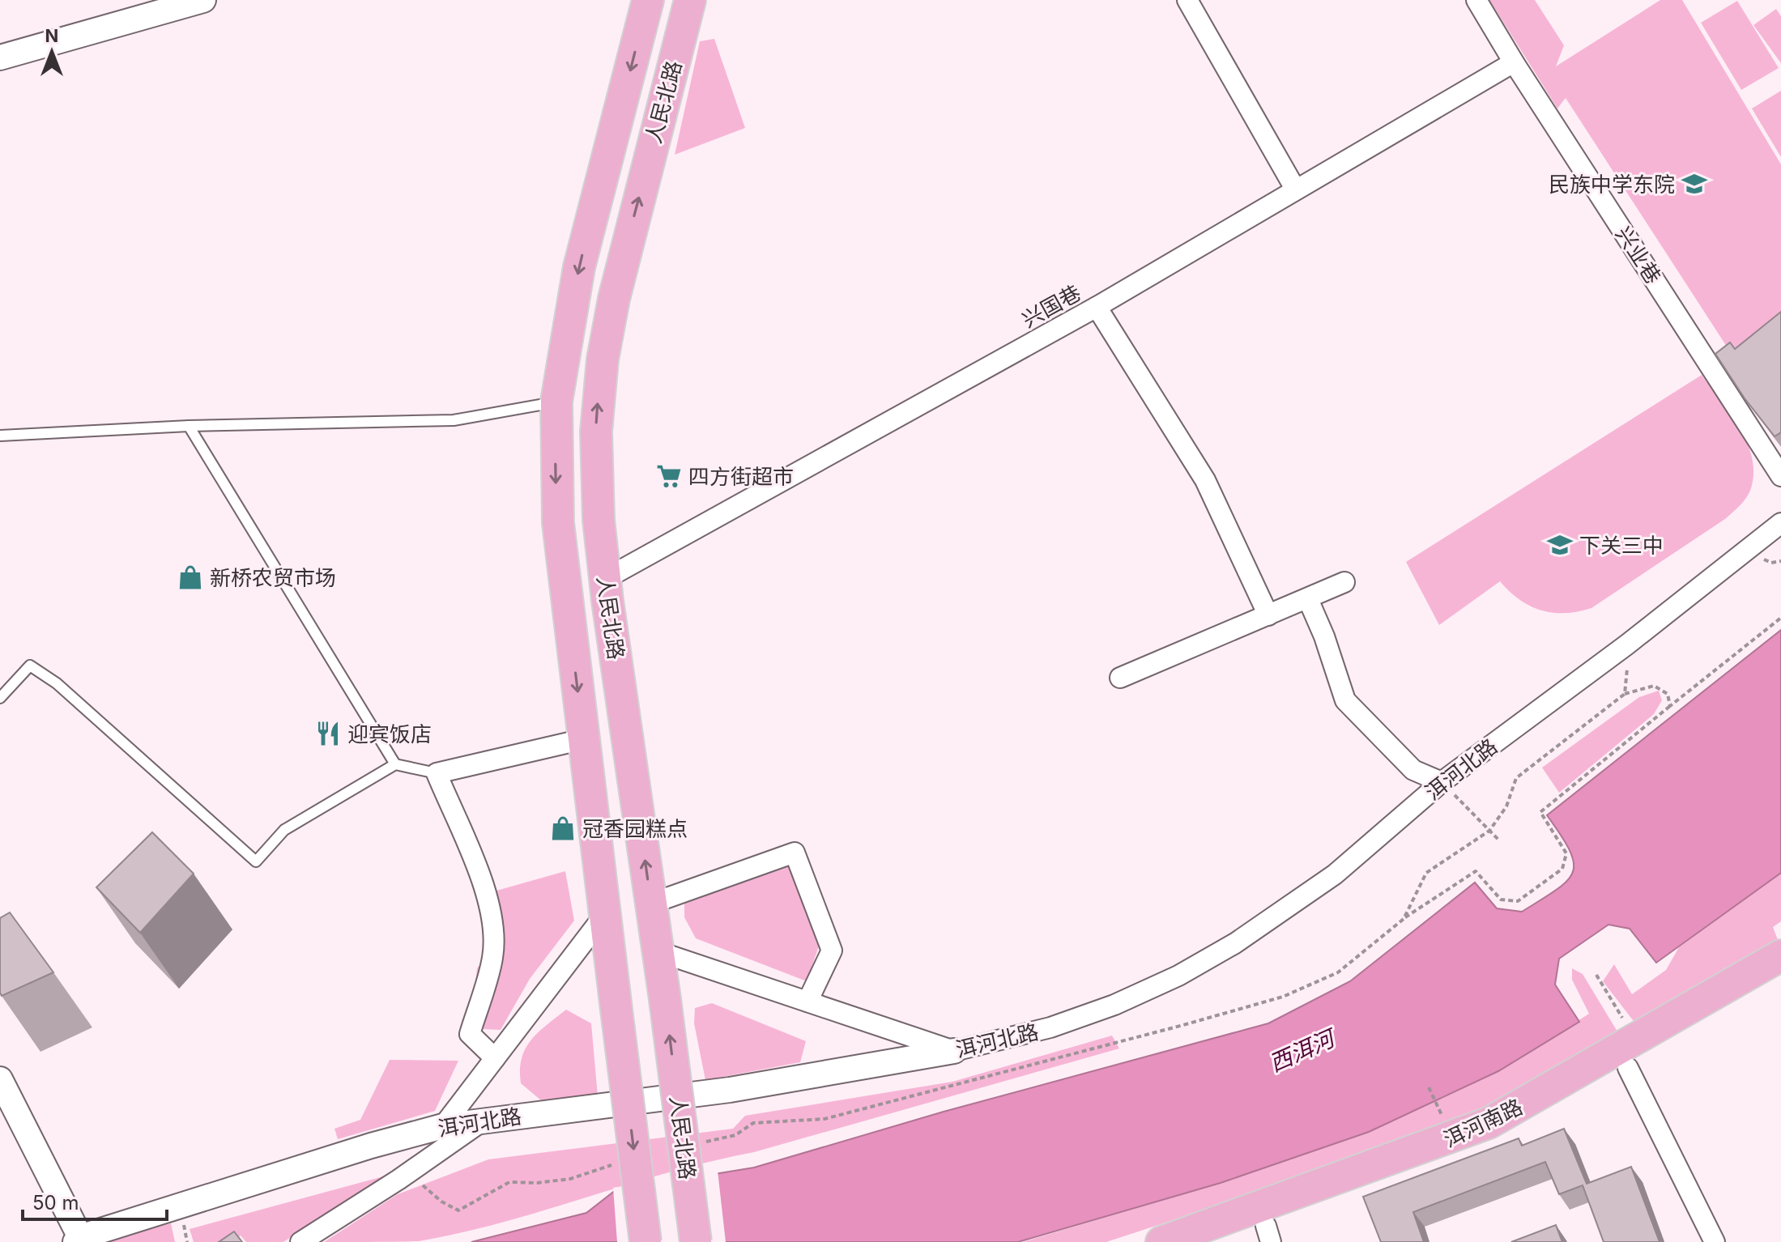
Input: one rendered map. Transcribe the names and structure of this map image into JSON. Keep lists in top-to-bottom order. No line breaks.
{"streets":{"main road":["人民北路","洱河南路"],"street":["兴业巷","兴国巷","洱河北路"]},"crossings":[["人民北路","兴国巷"],["兴业巷","兴国巷"]],"water":["西洱河"],"places":{"school or university":["民族中学东院","下关三中"],"supermarket":["四方街超市"],"shop":["新桥农贸市场","冠香园糕点"],"restaurant":["迎宾饭店"]},"scale_bar":"50 m","north":"top"}
